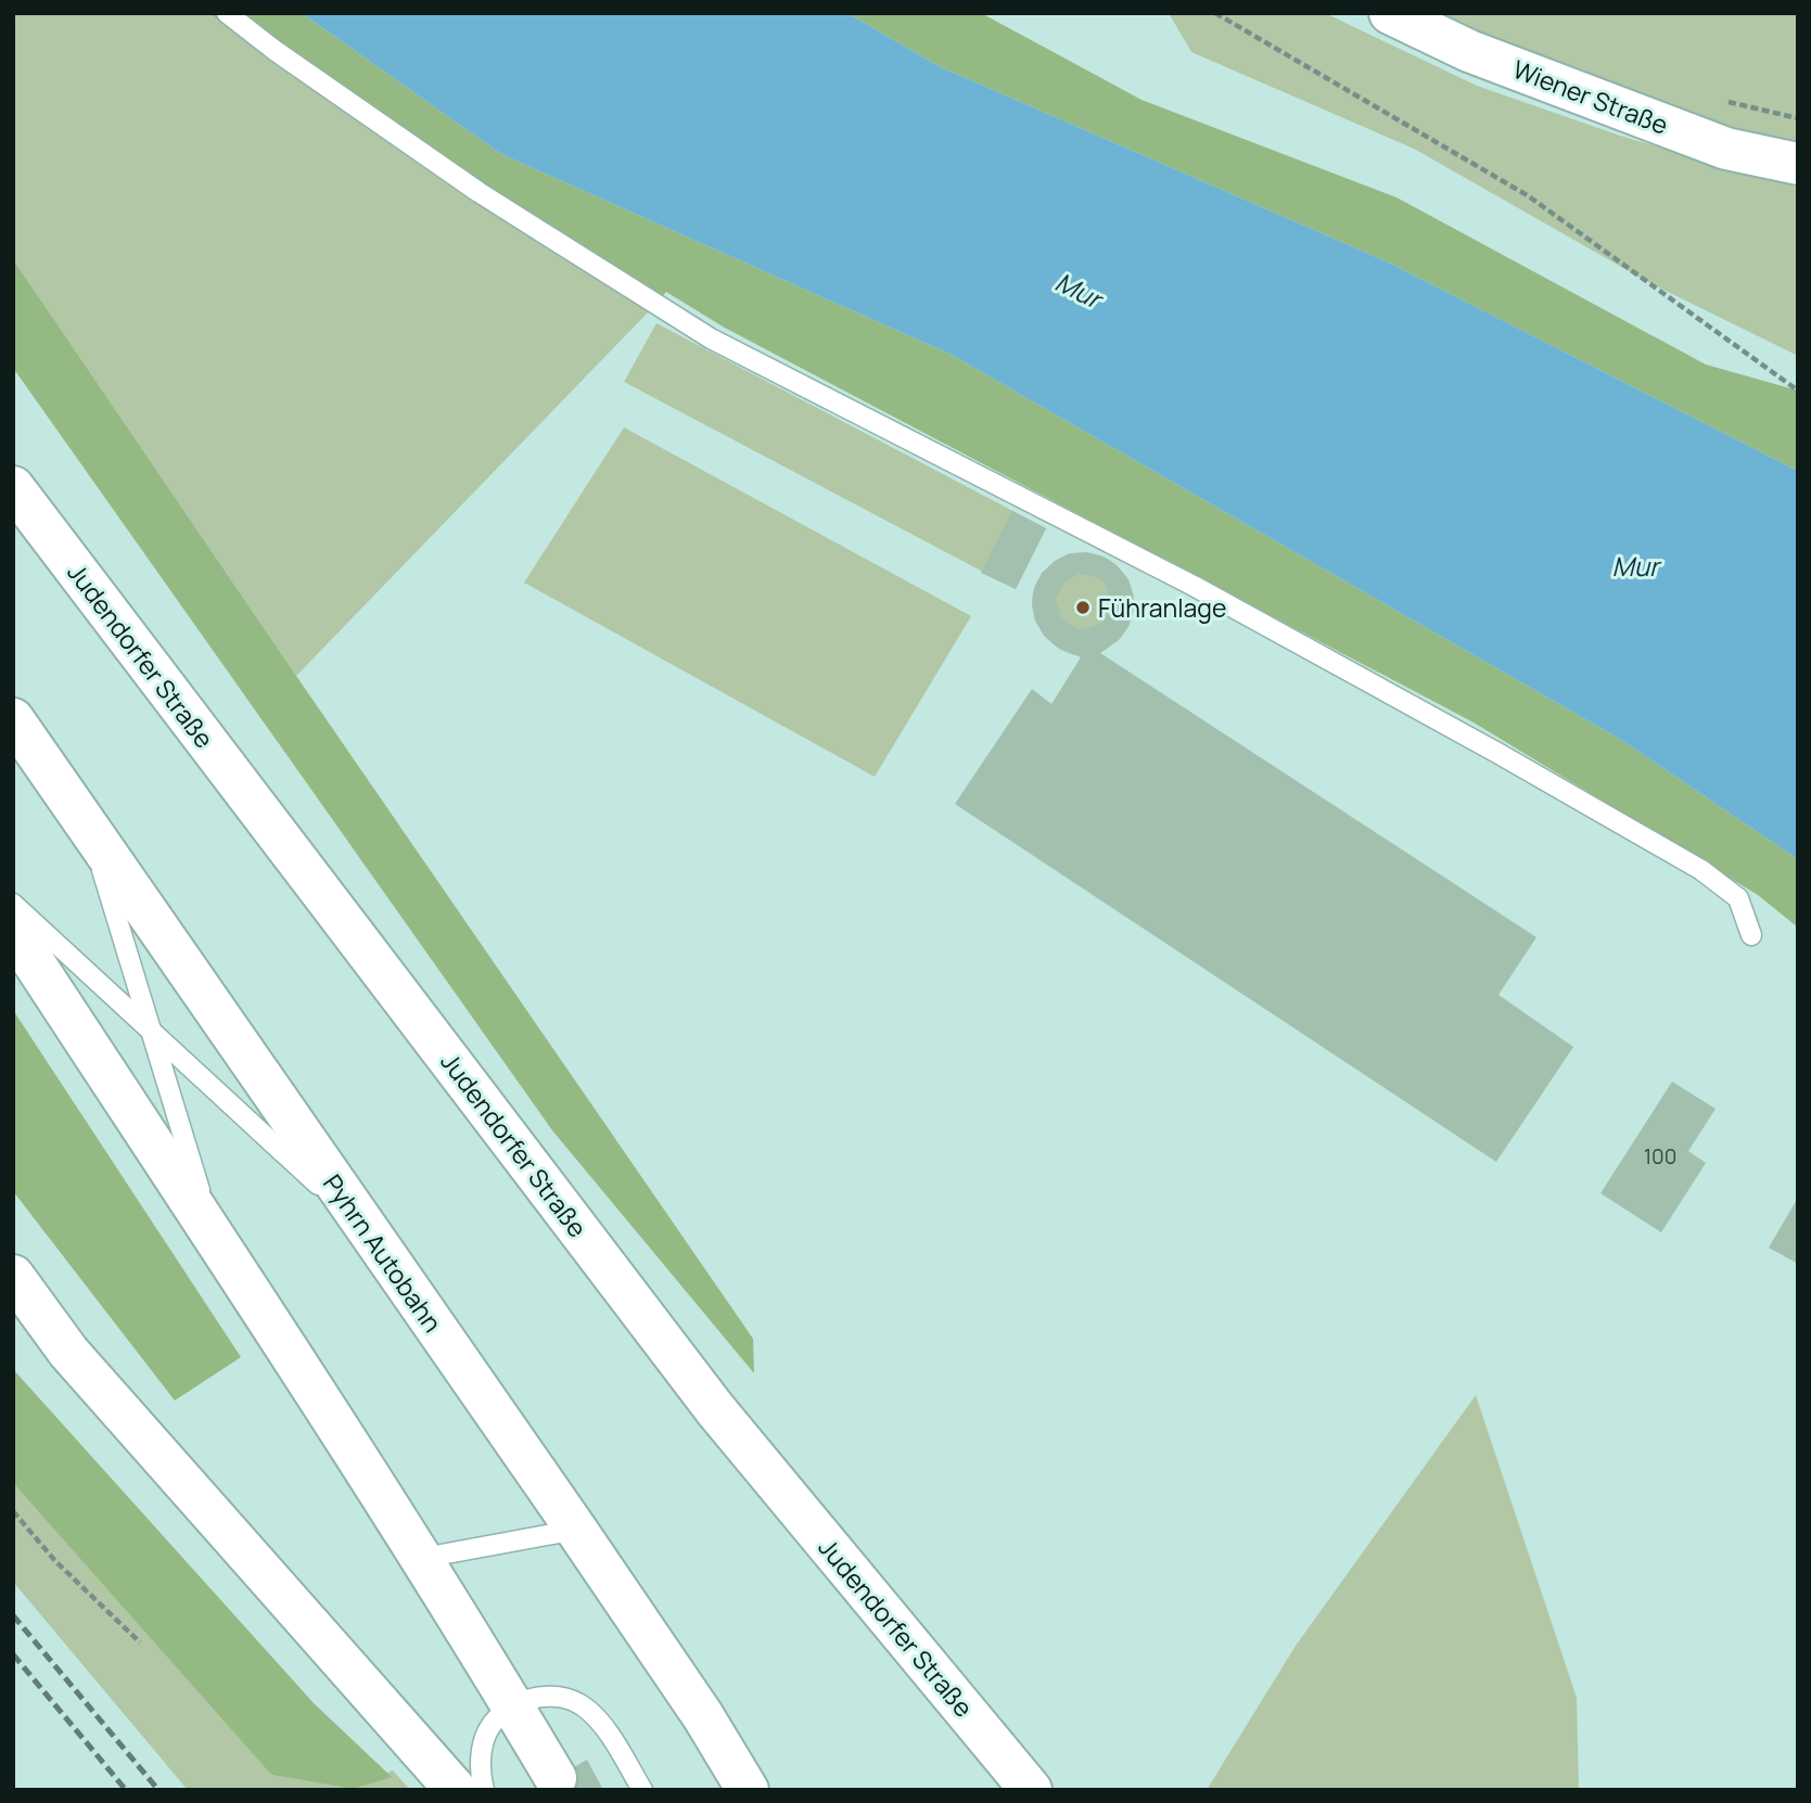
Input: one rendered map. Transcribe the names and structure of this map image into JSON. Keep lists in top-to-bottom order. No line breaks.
{"streets":{"main road":["Wiener Straße","Judendorfer Straße","Pyhrn Autobahn"]},"water":["Mur"],"places":["Führanlage"],"house_numbers":["100"]}
